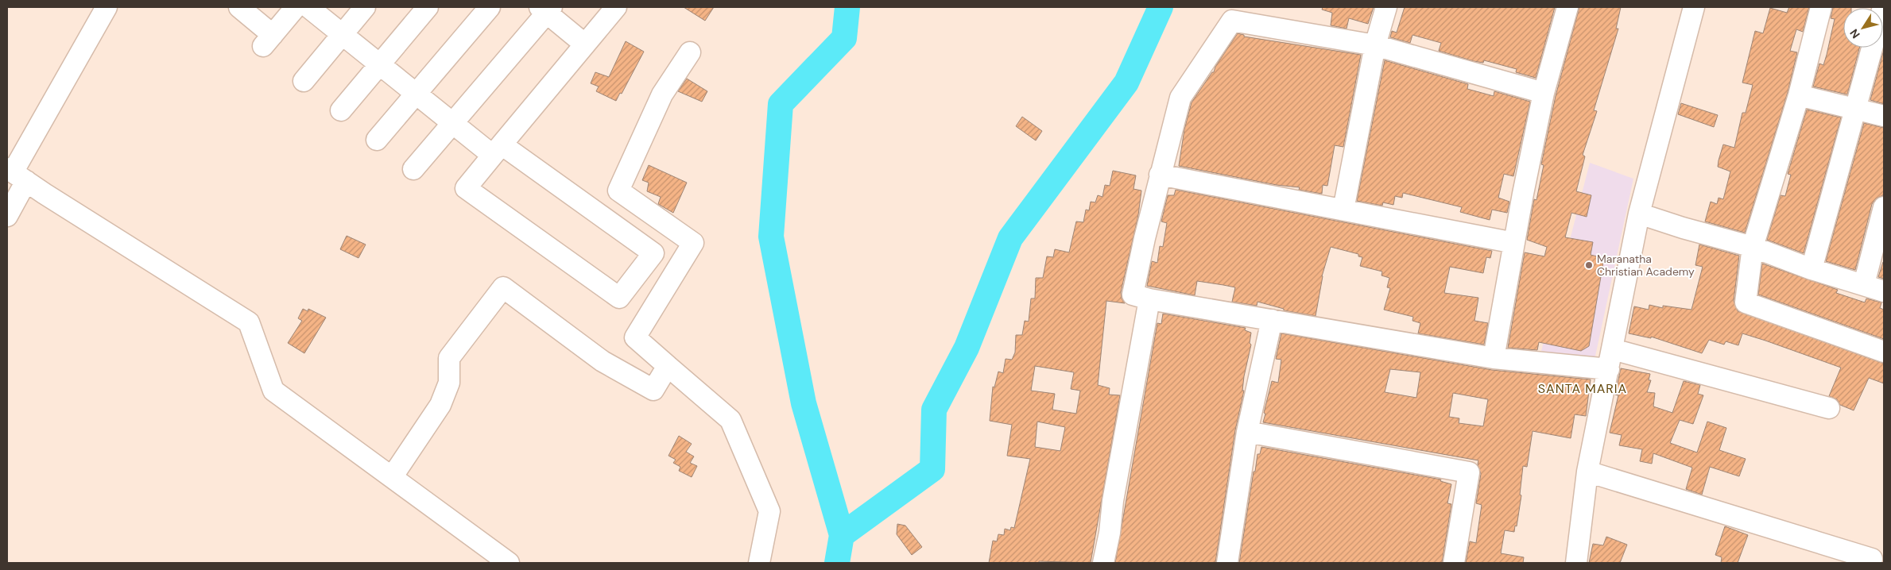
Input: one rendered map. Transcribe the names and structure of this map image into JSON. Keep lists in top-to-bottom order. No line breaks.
{"districts":["SANTA MARIA"],"places":["Maranatha Christian Academy"],"north":"bottom left"}
